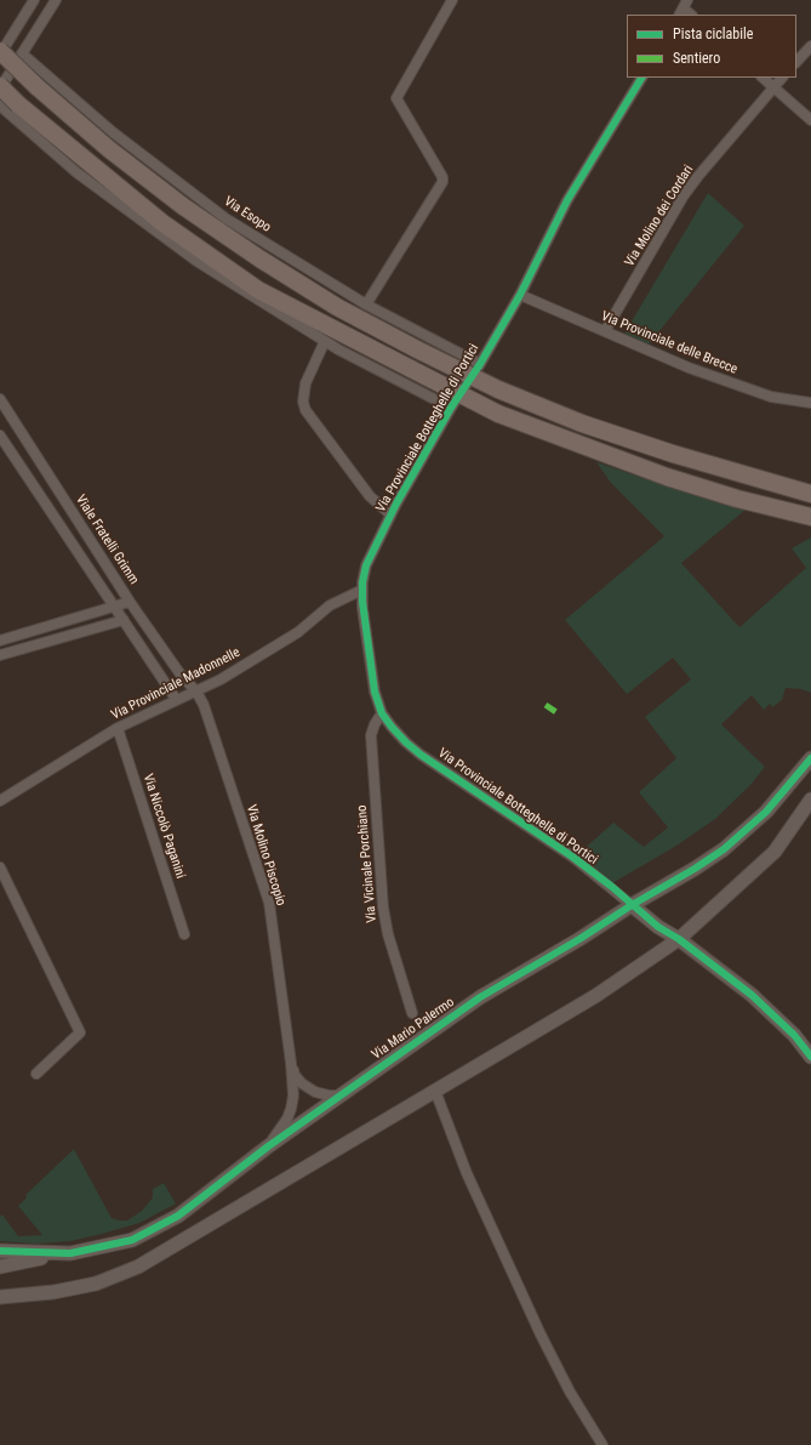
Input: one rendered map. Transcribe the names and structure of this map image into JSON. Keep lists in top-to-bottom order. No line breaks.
{"streets":{"street":["Via Esopo","Via Molino dei Cordari","Via Provinciale delle Brecce","Via Provinciale Botteghelle di Portici","Viale Fratelli Grimm","Via Provinciale Madonnelle","Via Niccolò Paganini","Via Molino Piscopio","Via Vicinale Porchiano","Via Mario Palermo"]},"crossings":[["Via Esopo","Via Provinciale Botteghelle di Portici"],["Via Molino dei Cordari","Via Provinciale delle Brecce"],["Via Provinciale delle Brecce","Via Provinciale Botteghelle di Portici"],["Via Provinciale Botteghelle di Portici","Via Provinciale Madonnelle"],["Via Provinciale Botteghelle di Portici","Via Vicinale Porchiano"],["Via Provinciale Botteghelle di Portici","Via Mario Palermo"],["Viale Fratelli Grimm","Via Provinciale Madonnelle"],["Viale Fratelli Grimm","Via Molino Piscopio"],["Via Provinciale Madonnelle","Via Niccolò Paganini"],["Via Provinciale Madonnelle","Via Molino Piscopio"],["Via Molino Piscopio","Via Mario Palermo"]],"legend":["Pista ciclabile","Sentiero"]}
